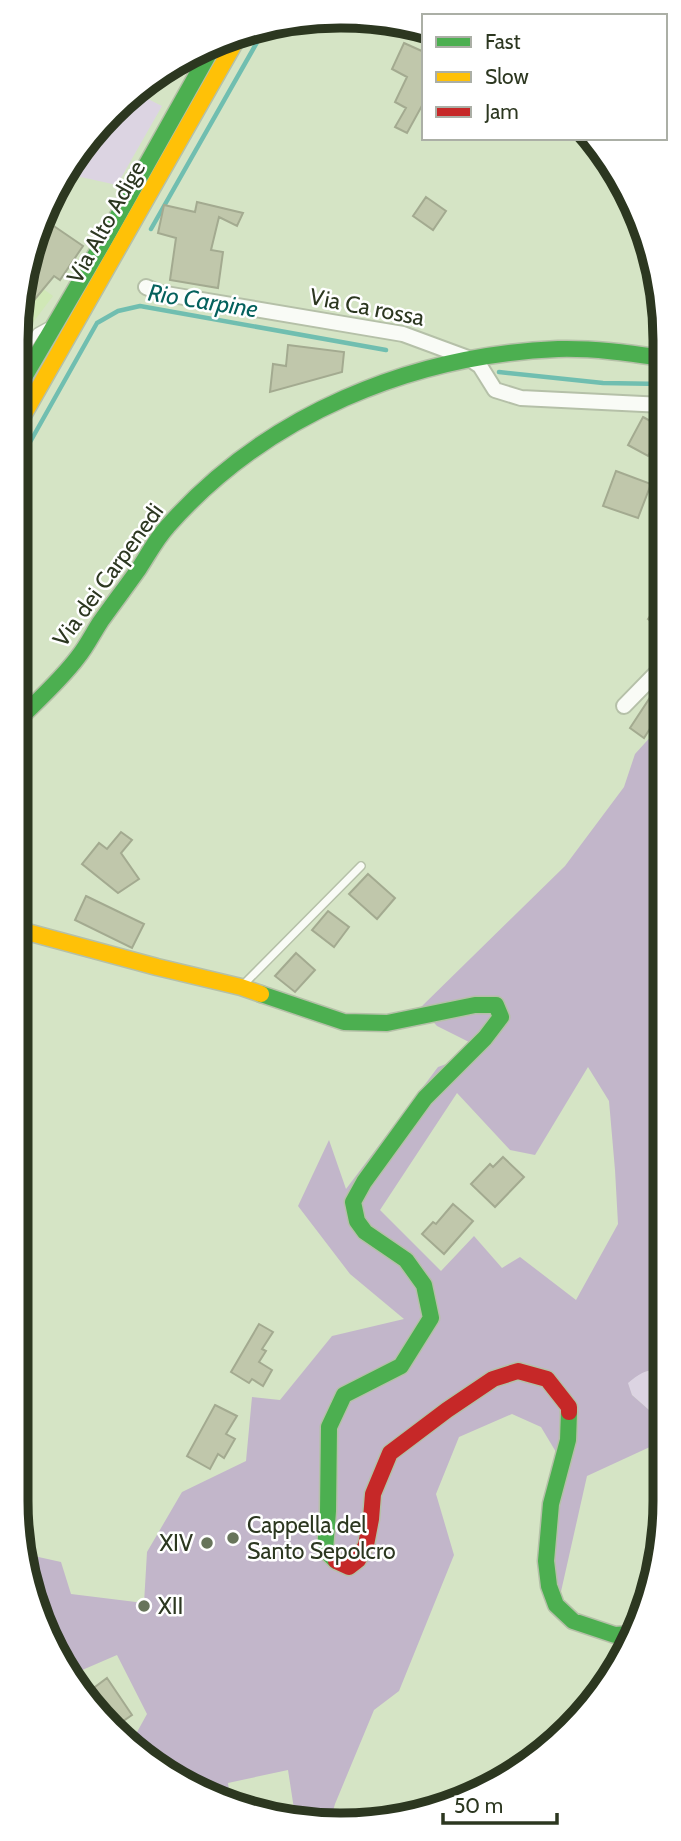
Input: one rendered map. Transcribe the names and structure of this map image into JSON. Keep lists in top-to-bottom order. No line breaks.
{"streets":{"street":["Via Alto Adige","Via Ca rossa","Via dei Carpenedi"]},"crossings":[["Via Ca rossa","Via dei Carpenedi"]],"water":["Rio Carpine"],"places":["Cappella del Santo Sepolcro","XIV","XII"],"legend":["Fast","Slow","Jam"],"scale_bar":"50 m"}
